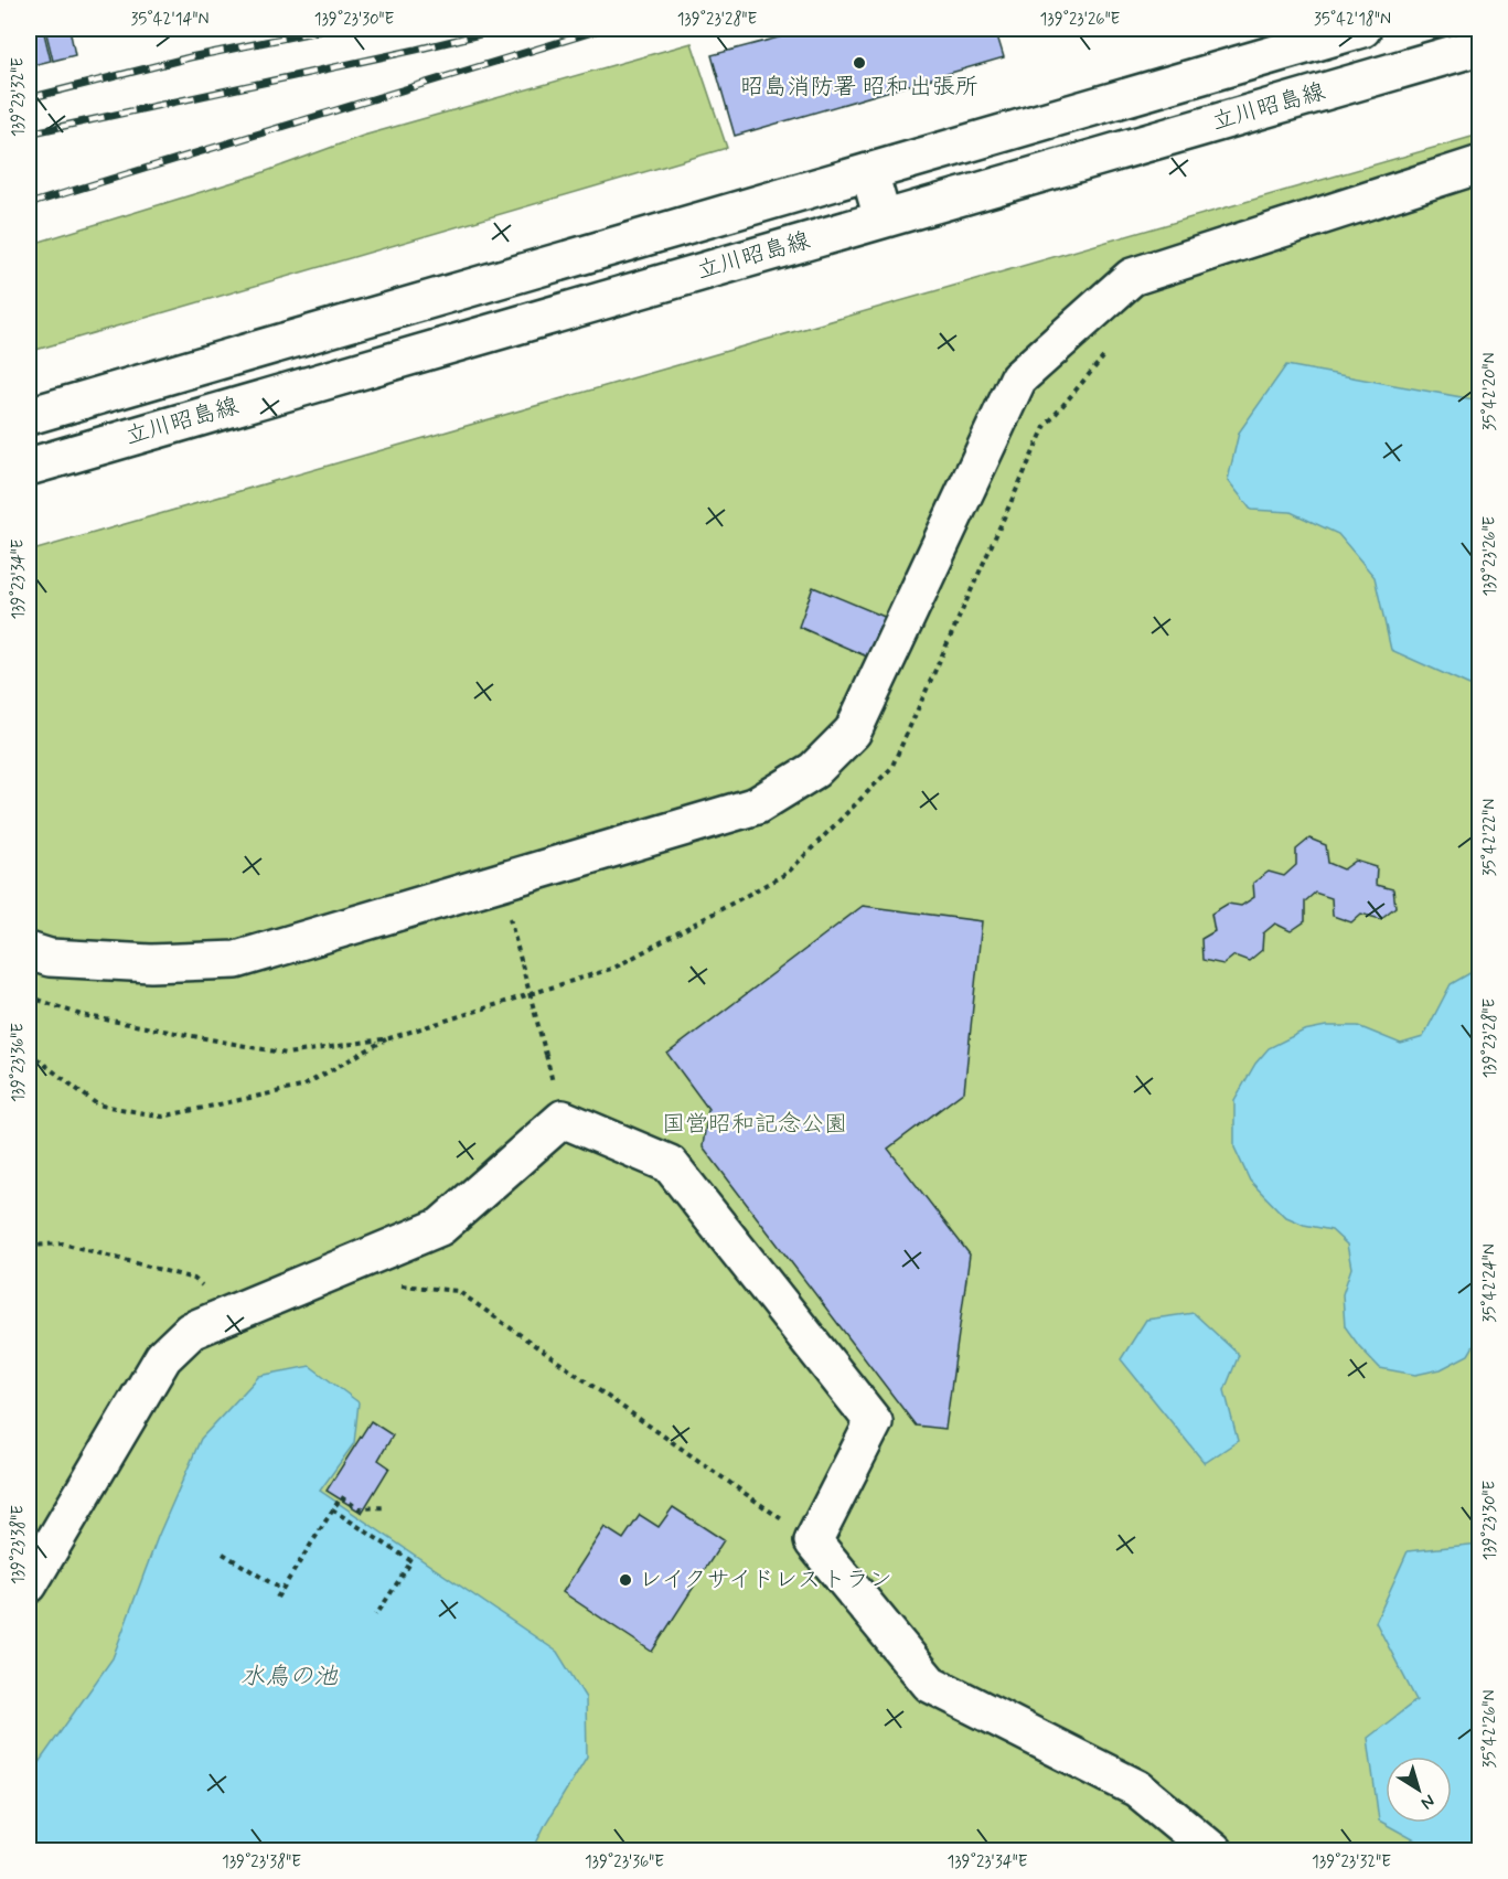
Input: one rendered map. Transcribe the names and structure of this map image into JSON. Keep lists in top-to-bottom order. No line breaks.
{"streets":{"main road":["立川昭島線"]},"water":["水鳥の池"],"parks":["国営昭和記念公園"],"places":["昭島消防署 昭和出張所","レイクサイドレストラン"],"north":"bottom right","coordinates":["35°42'14\"N","139°23'30\"E","139°23'28\"E","139°23'26\"E","35°42'18\"N","139°23'32\"E","35°42'20\"N","139°23'34\"E","35°42'22\"N","139°23'36\"E","35°42'24\"N","139°23'38\"E","35°42'26\"N"]}
